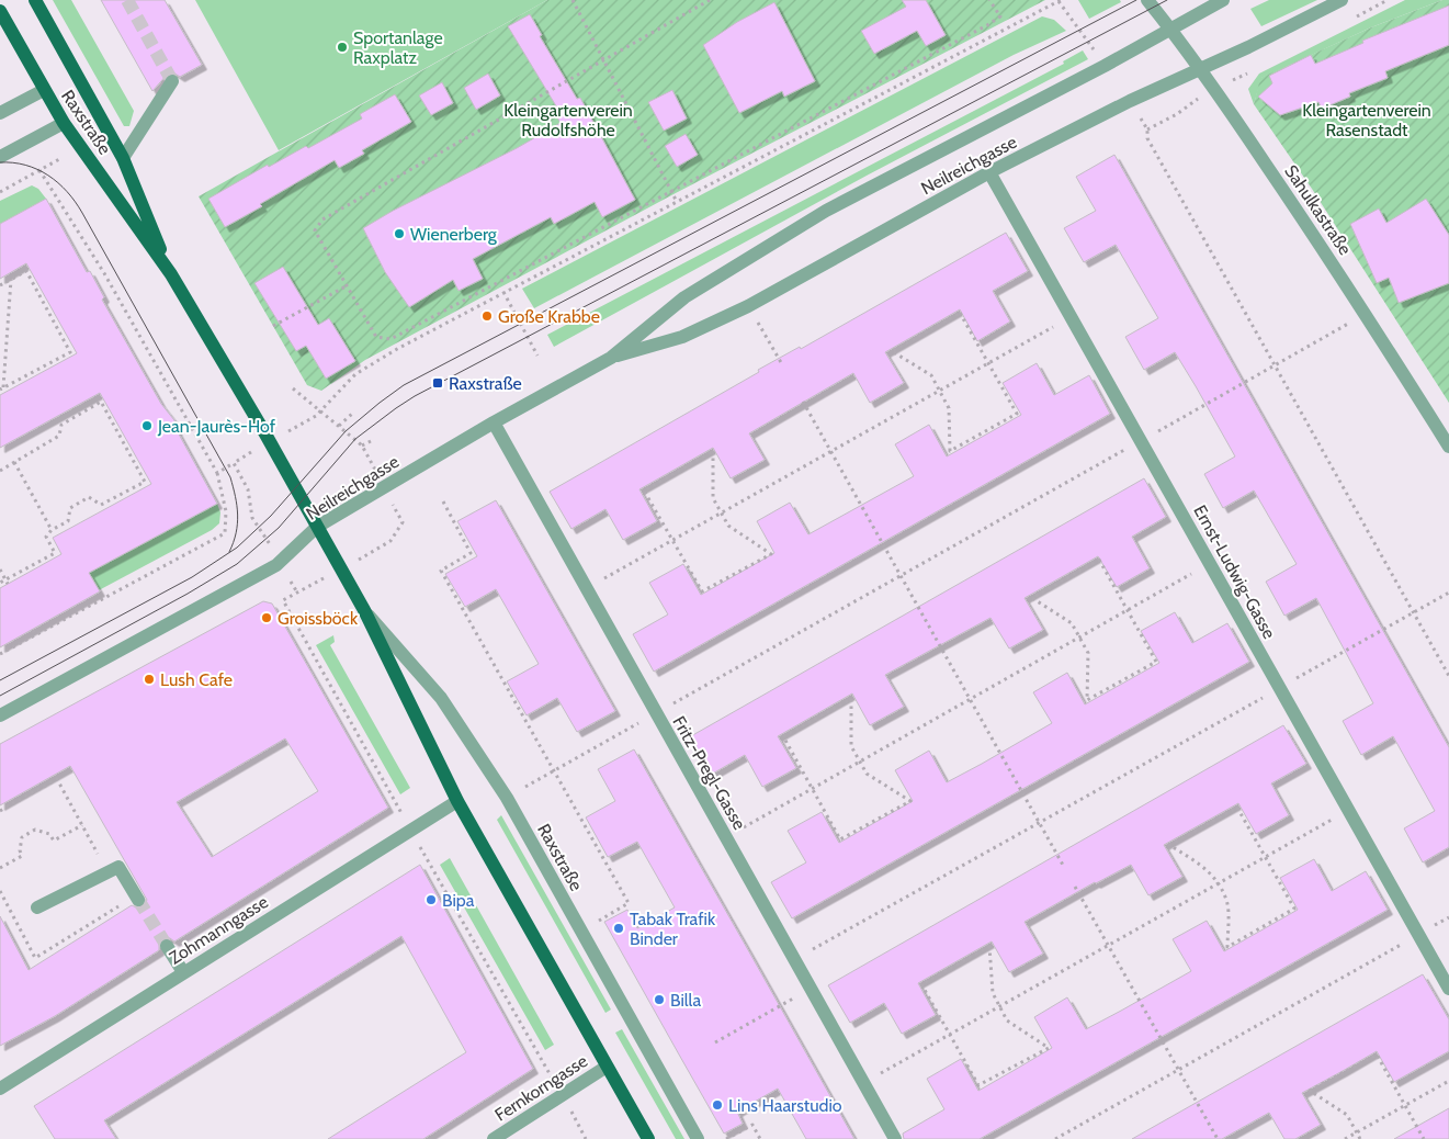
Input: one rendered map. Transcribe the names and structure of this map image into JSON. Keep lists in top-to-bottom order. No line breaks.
{"streets":{"main road":["Raxstraße"],"street":["Neilreichgasse","Sahulkastraße","Ernst-Ludwig-Gasse","Fritz-Pregl-Gasse","Zohmanngasse","Fernkorngasse"]},"crossings":[["Raxstraße","Neilreichgasse"],["Raxstraße","Zohmanngasse"],["Raxstraße","Fernkorngasse"],["Neilreichgasse","Sahulkastraße"],["Neilreichgasse","Ernst-Ludwig-Gasse"],["Neilreichgasse","Fritz-Pregl-Gasse"]],"parks":["Kleingartenverein Rudolfshöhe","Kleingartenverein Rasenstadt"],"places":{"other":["Sportanlage Raxplatz","Wienerberg","Große Krabbe","Jean-Jaurès-Hof","Groissböck","Lush Cafe","Bipa","Tabak Trafik Binder","Billa","Lins Haarstudio"],"transit":["Raxstraße"]}}
